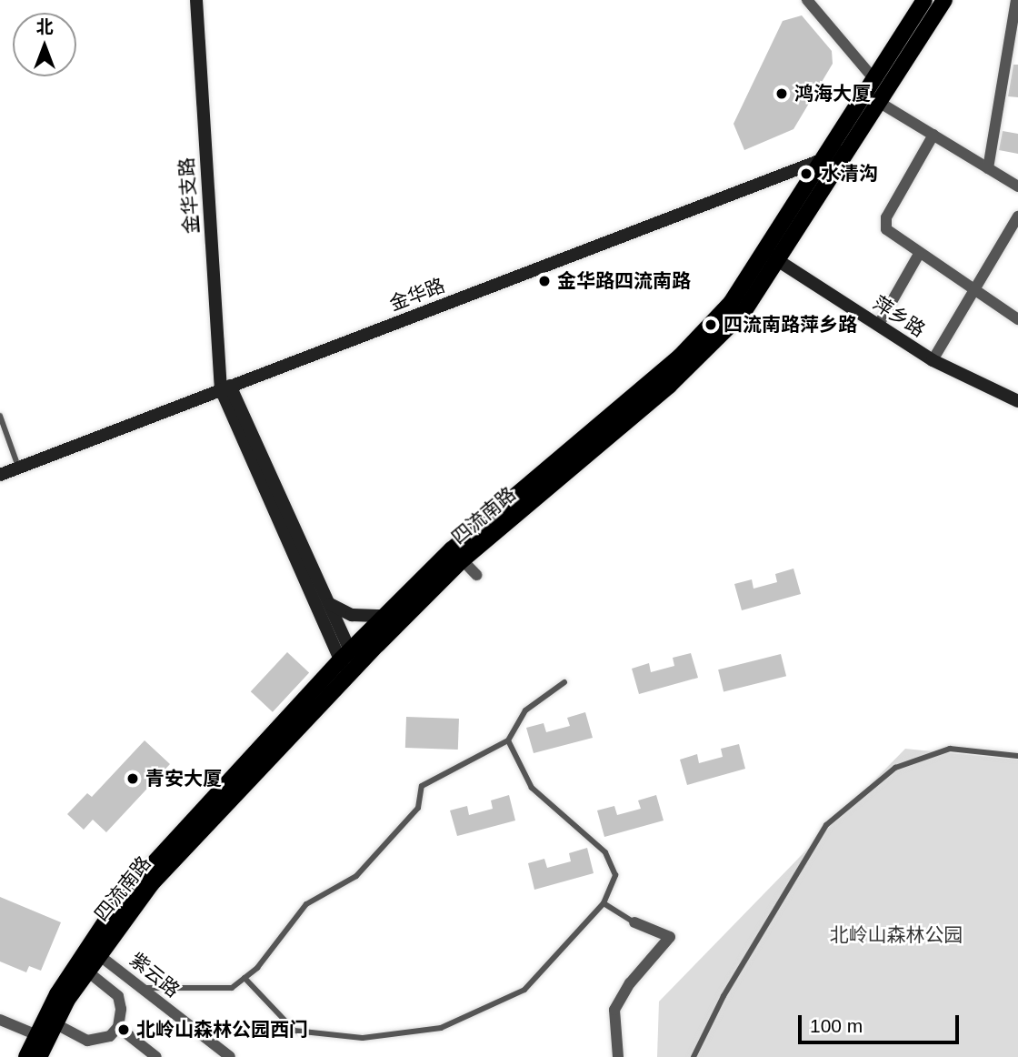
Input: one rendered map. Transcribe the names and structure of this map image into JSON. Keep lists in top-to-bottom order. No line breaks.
{"streets":{"main road":["金华支路","金华路","萍乡路","四流南路"],"street":["紫云路"]},"crossings":[["金华支路","金华路"],["金华支路","四流南路"],["金华路","四流南路"],["萍乡路","四流南路"],["四流南路","紫云路"]],"parks":["北岭山森林公园"],"places":["鸿海大厦","水清沟","金华路四流南路","四流南路萍乡路","青安大厦","北岭山森林公园西门"],"scale_bar":"100 m","north":"top"}
